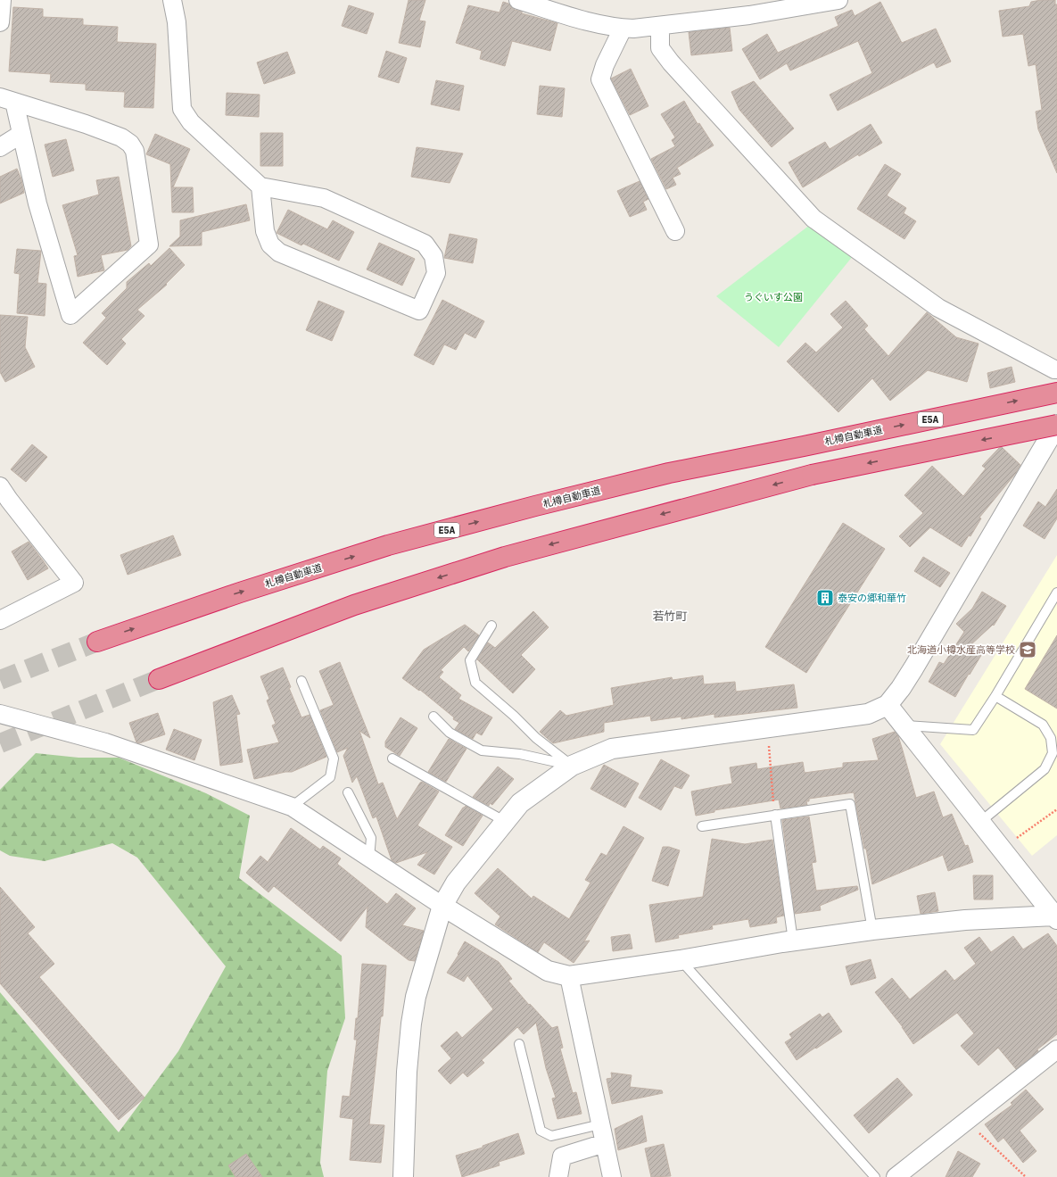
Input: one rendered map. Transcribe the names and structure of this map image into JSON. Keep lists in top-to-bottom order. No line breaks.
{"streets":{"highway":["E5A","札樽自動車道"]},"districts":["若竹町"],"parks":["うぐいす公園"],"places":{"building":["泰安の郷和華竹"],"school or university":["北海道小樽水産高等学校"]}}
